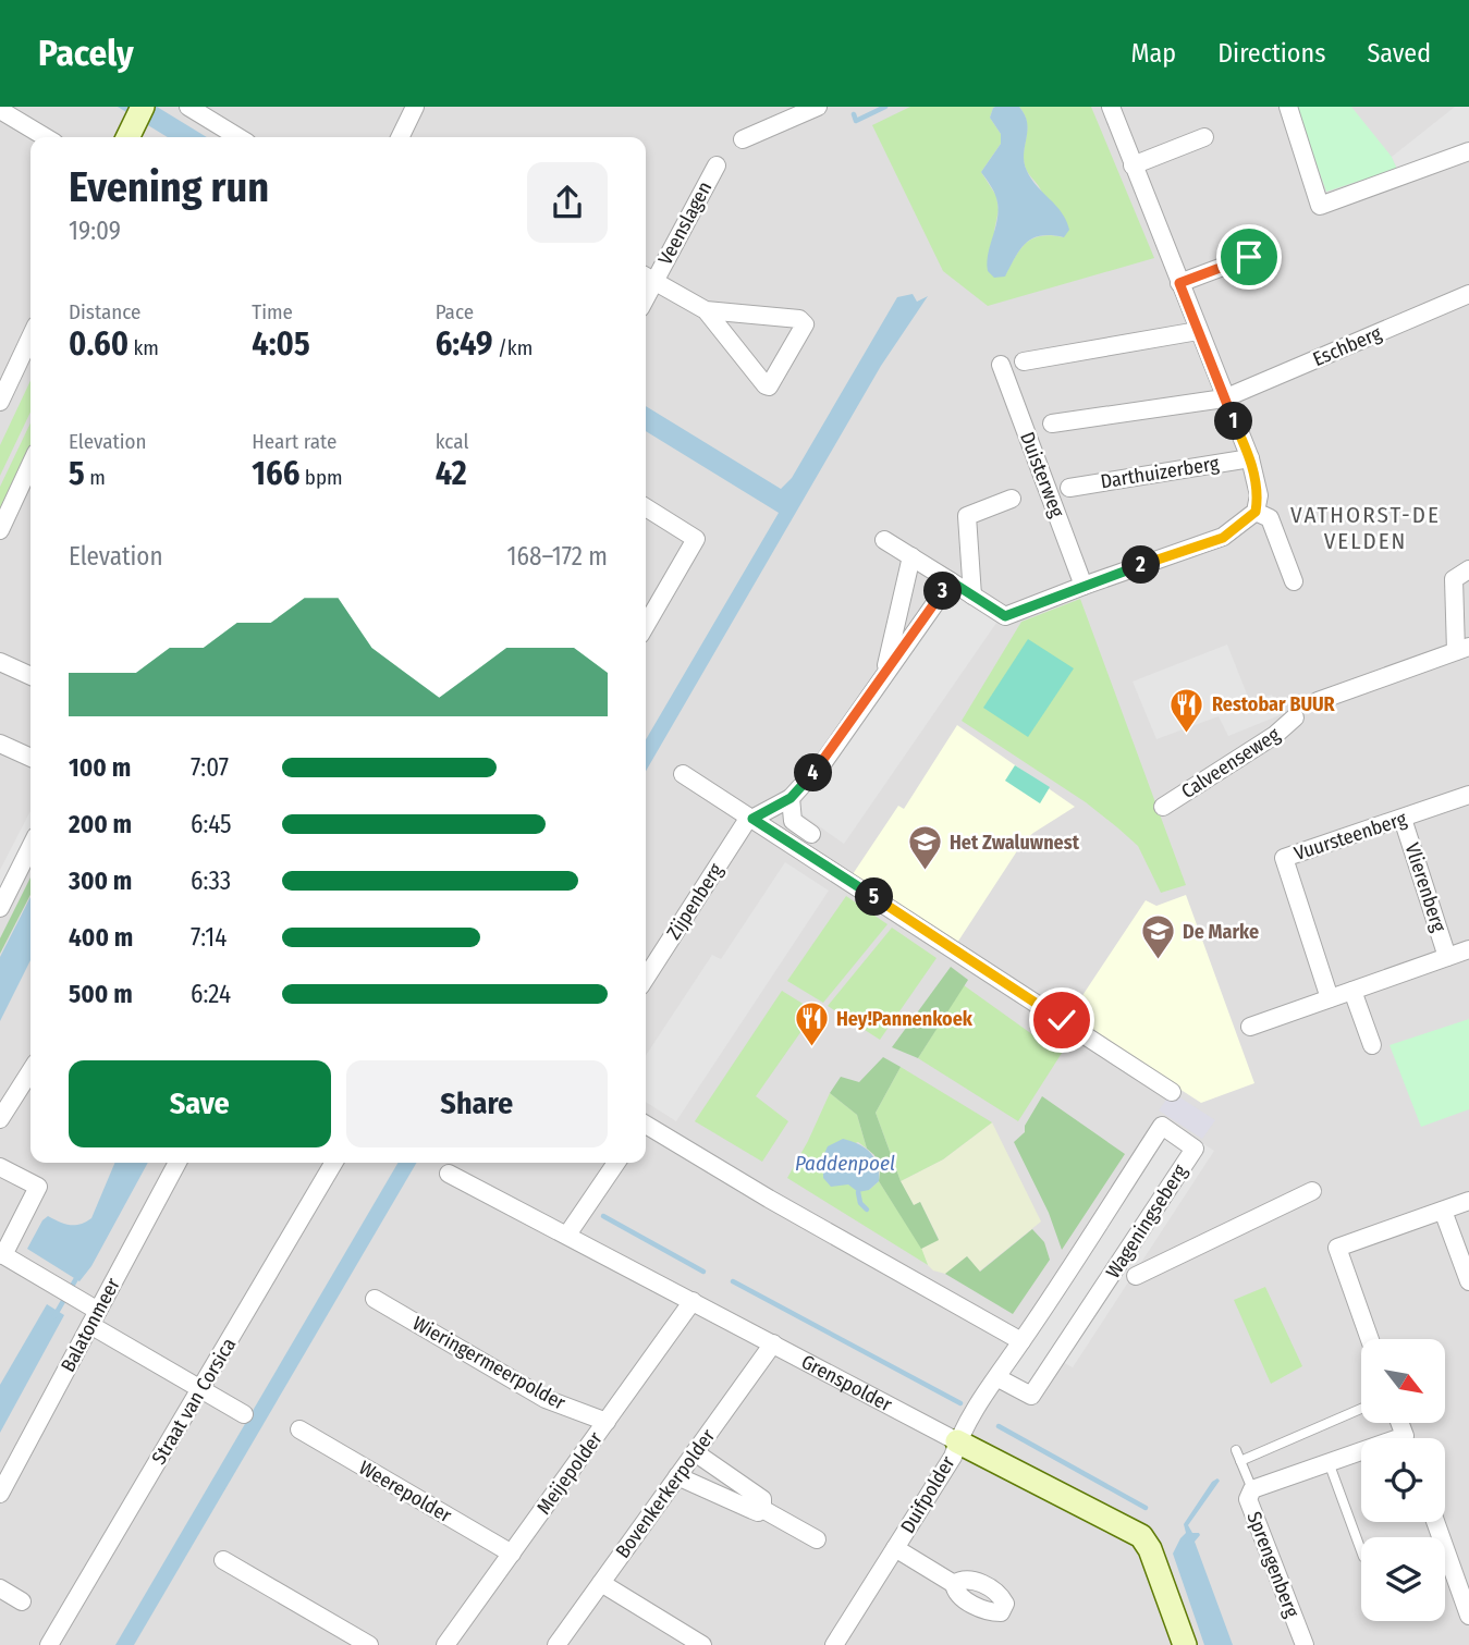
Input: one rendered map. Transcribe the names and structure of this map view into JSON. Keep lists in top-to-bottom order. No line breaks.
{"streets":{"street":["Veenslagen","Eschberg","Darthuizerberg","Duisterweg","Calveenseweg","Vuursteenberg","Vlierenberg","Zijpenberg","Wageningseberg","Balatonmeer","Wieringermeerpolder","Grenspolder","Straat van Corsica","Meijepolder","Weerepolder","Bovenkerkerpolder","Duifpolder","Sprengenberg"]},"crossings":[["Eschberg","Darthuizerberg"],["Vuursteenberg","Vlierenberg"],["Wageningseberg","Grenspolder"],["Wageningseberg","Duifpolder"],["Wieringermeerpolder","Meijepolder"],["Grenspolder","Meijepolder"],["Grenspolder","Bovenkerkerpolder"],["Grenspolder","Duifpolder"],["Meijepolder","Weerepolder"]],"districts":["VATHORST-DE VELDEN"],"water":["Paddenpoel"],"places":{"restaurant":["Restobar BUUR","Hey!Pannenkoek"],"school or university":["Het Zwaluwnest","De Marke"]},"north":"bottom right","page":{"header":"Pacely","nav":["Map","Directions","Saved"],"heading":["Evening run","19:09"],"stats":[["Distance","0.60 km"],["Time","4:05"],["Pace","6:49 /km"],["Elevation","5 m"],["Heart rate","166 bpm"],["kcal","42"]],"pins":["1","2","3","4","5"],"chart":["Elevation","168–172 m"],"list":[{"name":"100 m","note":"7:07"},{"name":"200 m","note":"6:45"},{"name":"300 m","note":"6:33"},{"name":"400 m","note":"7:14"},{"name":"500 m","note":"6:24"}],"buttons":["Save","Share"]}}
